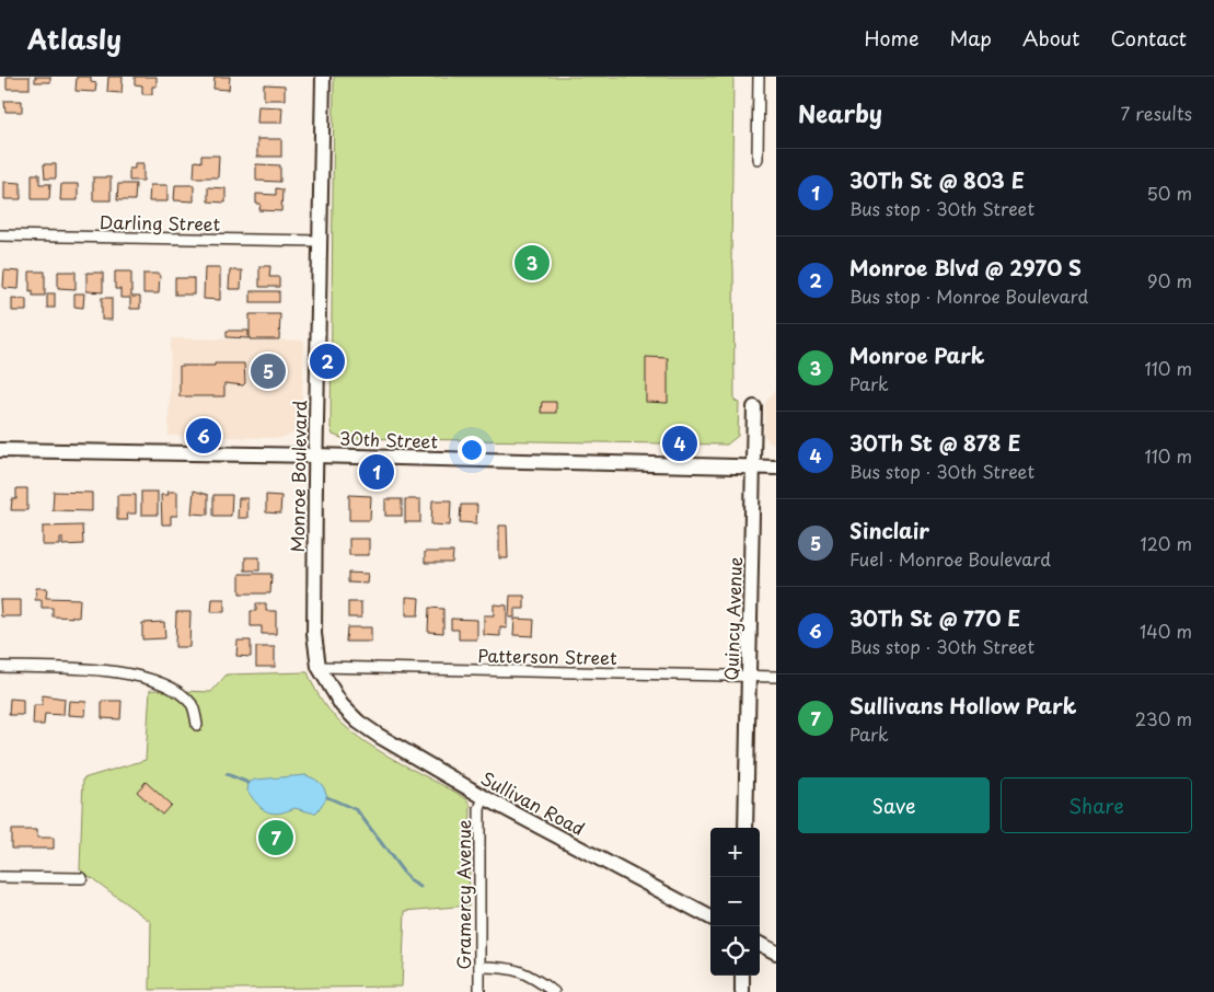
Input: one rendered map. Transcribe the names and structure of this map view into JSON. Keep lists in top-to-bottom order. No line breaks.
{"streets":{"street":["Darling Street","30th Street","Monroe Boulevard","Quincy Avenue","Patterson Street","Sullivan Road","Gramercy Avenue"]},"crossings":[["Darling Street","Monroe Boulevard"],["30th Street","Monroe Boulevard"],["30th Street","Quincy Avenue"],["Monroe Boulevard","Patterson Street"],["Monroe Boulevard","Sullivan Road"],["Quincy Avenue","Patterson Street"],["Sullivan Road","Gramercy Avenue"]],"page":{"header":"Atlasly","nav":["Home","Map","About","Contact"],"heading":["Nearby","7 results"],"list":[{"mark":"1","name":"30Th St @ 803 E","note":"Bus stop · 30th Street","value":"50 m"},{"mark":"2","name":"Monroe Blvd @ 2970 S","note":"Bus stop · Monroe Boulevard","value":"90 m"},{"mark":"3","name":"Monroe Park","note":"Park","value":"110 m"},{"mark":"4","name":"30Th St @ 878 E","note":"Bus stop · 30th Street","value":"110 m"},{"mark":"5","name":"Sinclair","note":"Fuel · Monroe Boulevard","value":"120 m"},{"mark":"6","name":"30Th St @ 770 E","note":"Bus stop · 30th Street","value":"140 m"},{"mark":"7","name":"Sullivans Hollow Park","note":"Park","value":"230 m"}],"pins":["3","2","5","6","4","1","7"],"buttons":["Save","Share"],"map_buttons":["+","−"]}}
